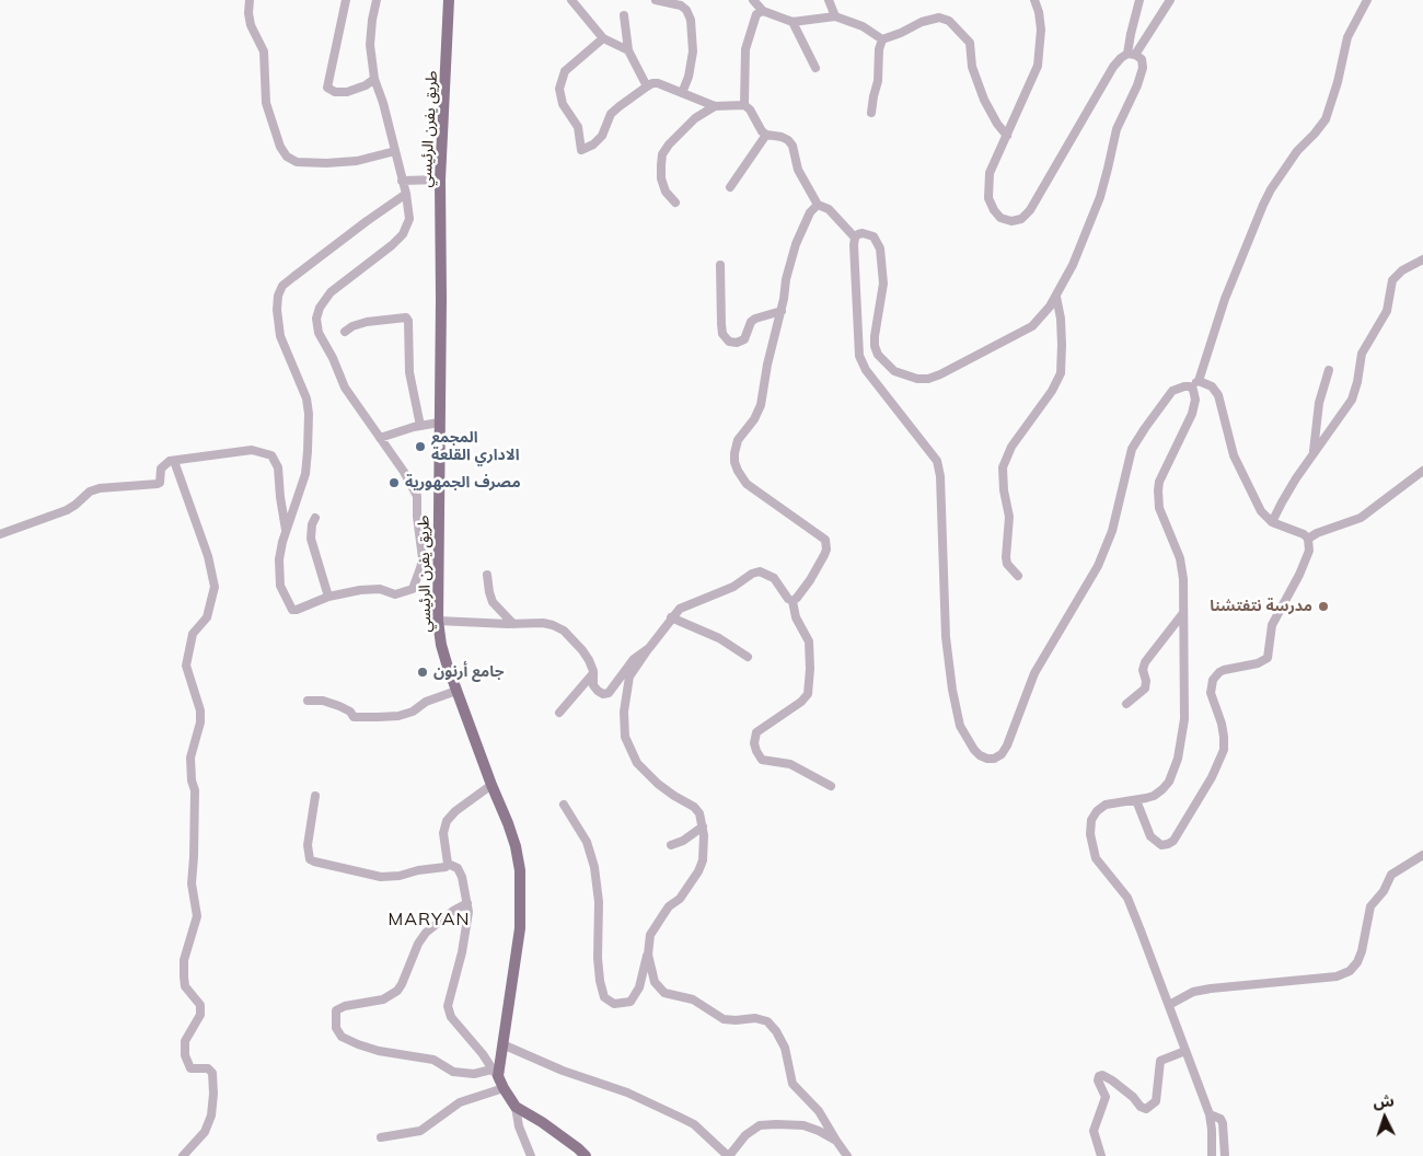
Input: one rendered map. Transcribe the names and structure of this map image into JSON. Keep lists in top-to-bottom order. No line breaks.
{"streets":{"main road":["طريق يفرن الرئيسي"]},"districts":["MARYAN"],"places":["المجمع الاداري القلعة","مصرف الجمهورية","مدرسة نتفتشنا","جامع أرنون"],"north":"top"}
